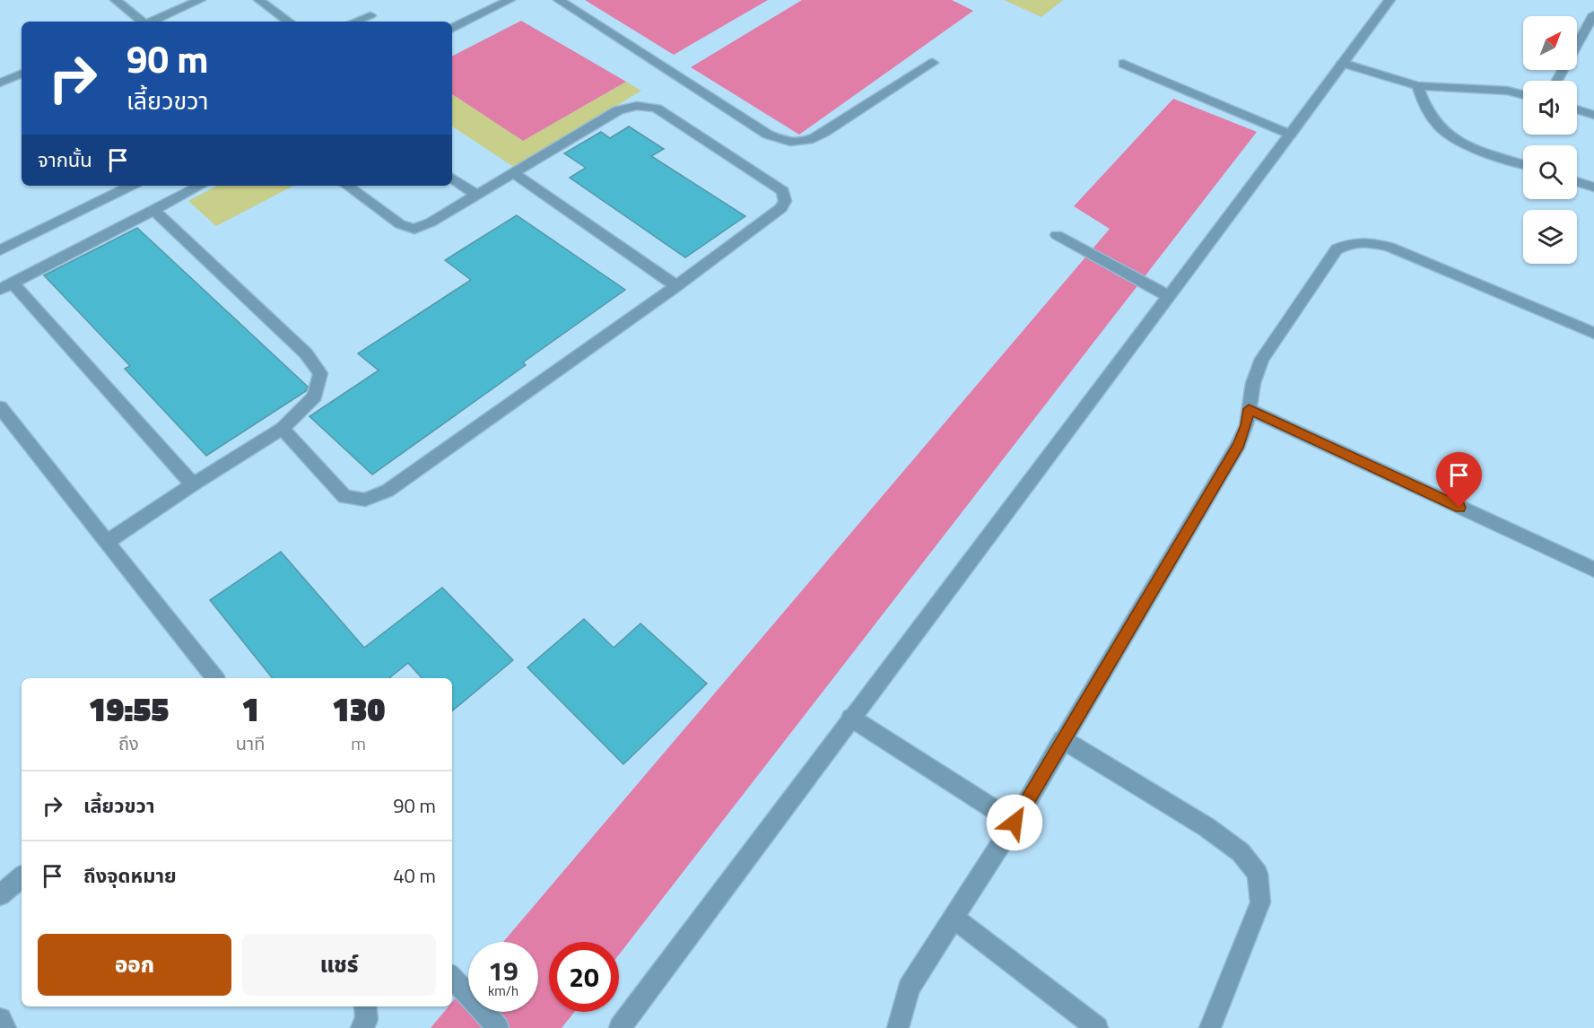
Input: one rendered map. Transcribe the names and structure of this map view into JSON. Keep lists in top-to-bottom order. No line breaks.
{"north":"top right","page":{"turn":["90 m","เลี้ยวขวา"],"then":"จากนั้น","eta":["19:55","ถึง","1","นาที","130","m"],"list":[{"name":"เลี้ยวขวา","value":"90 m"},{"name":"ถึงจุดหมาย","value":"40 m"}],"buttons":["ออก","แชร์"],"speed":"19 km/h","limit":"20"}}
